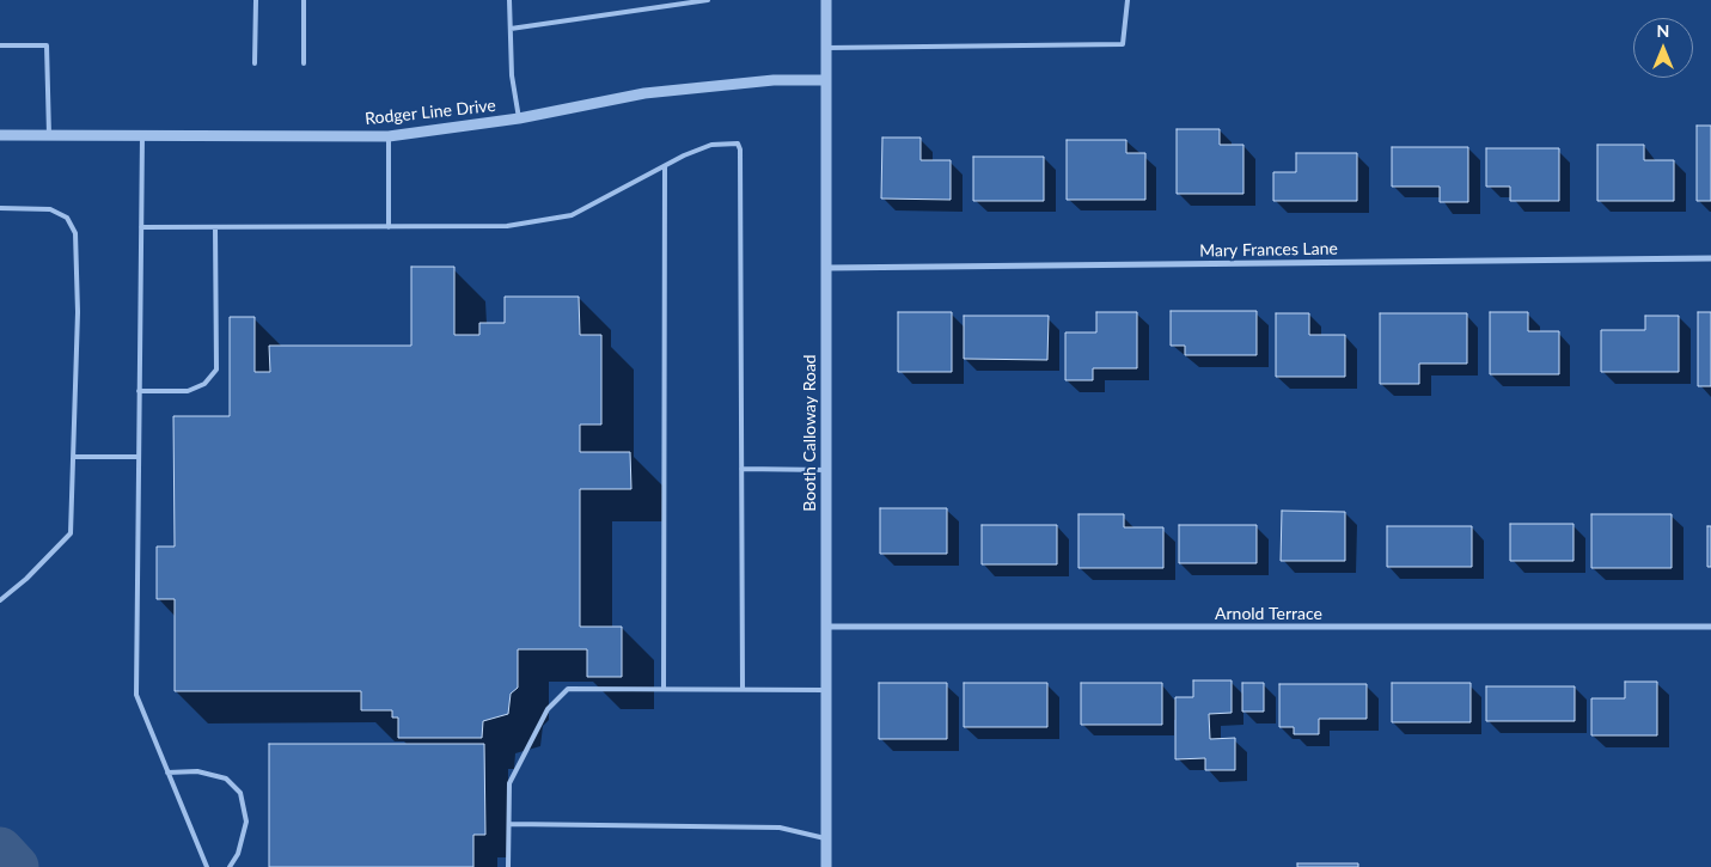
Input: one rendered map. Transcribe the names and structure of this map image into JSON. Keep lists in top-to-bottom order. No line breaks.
{"streets":{"street":["Rodger Line Drive","Mary Frances Lane","Booth Calloway Road","Arnold Terrace"]},"crossings":[["Rodger Line Drive","Booth Calloway Road"],["Mary Frances Lane","Booth Calloway Road"],["Booth Calloway Road","Arnold Terrace"]],"north":"top"}
